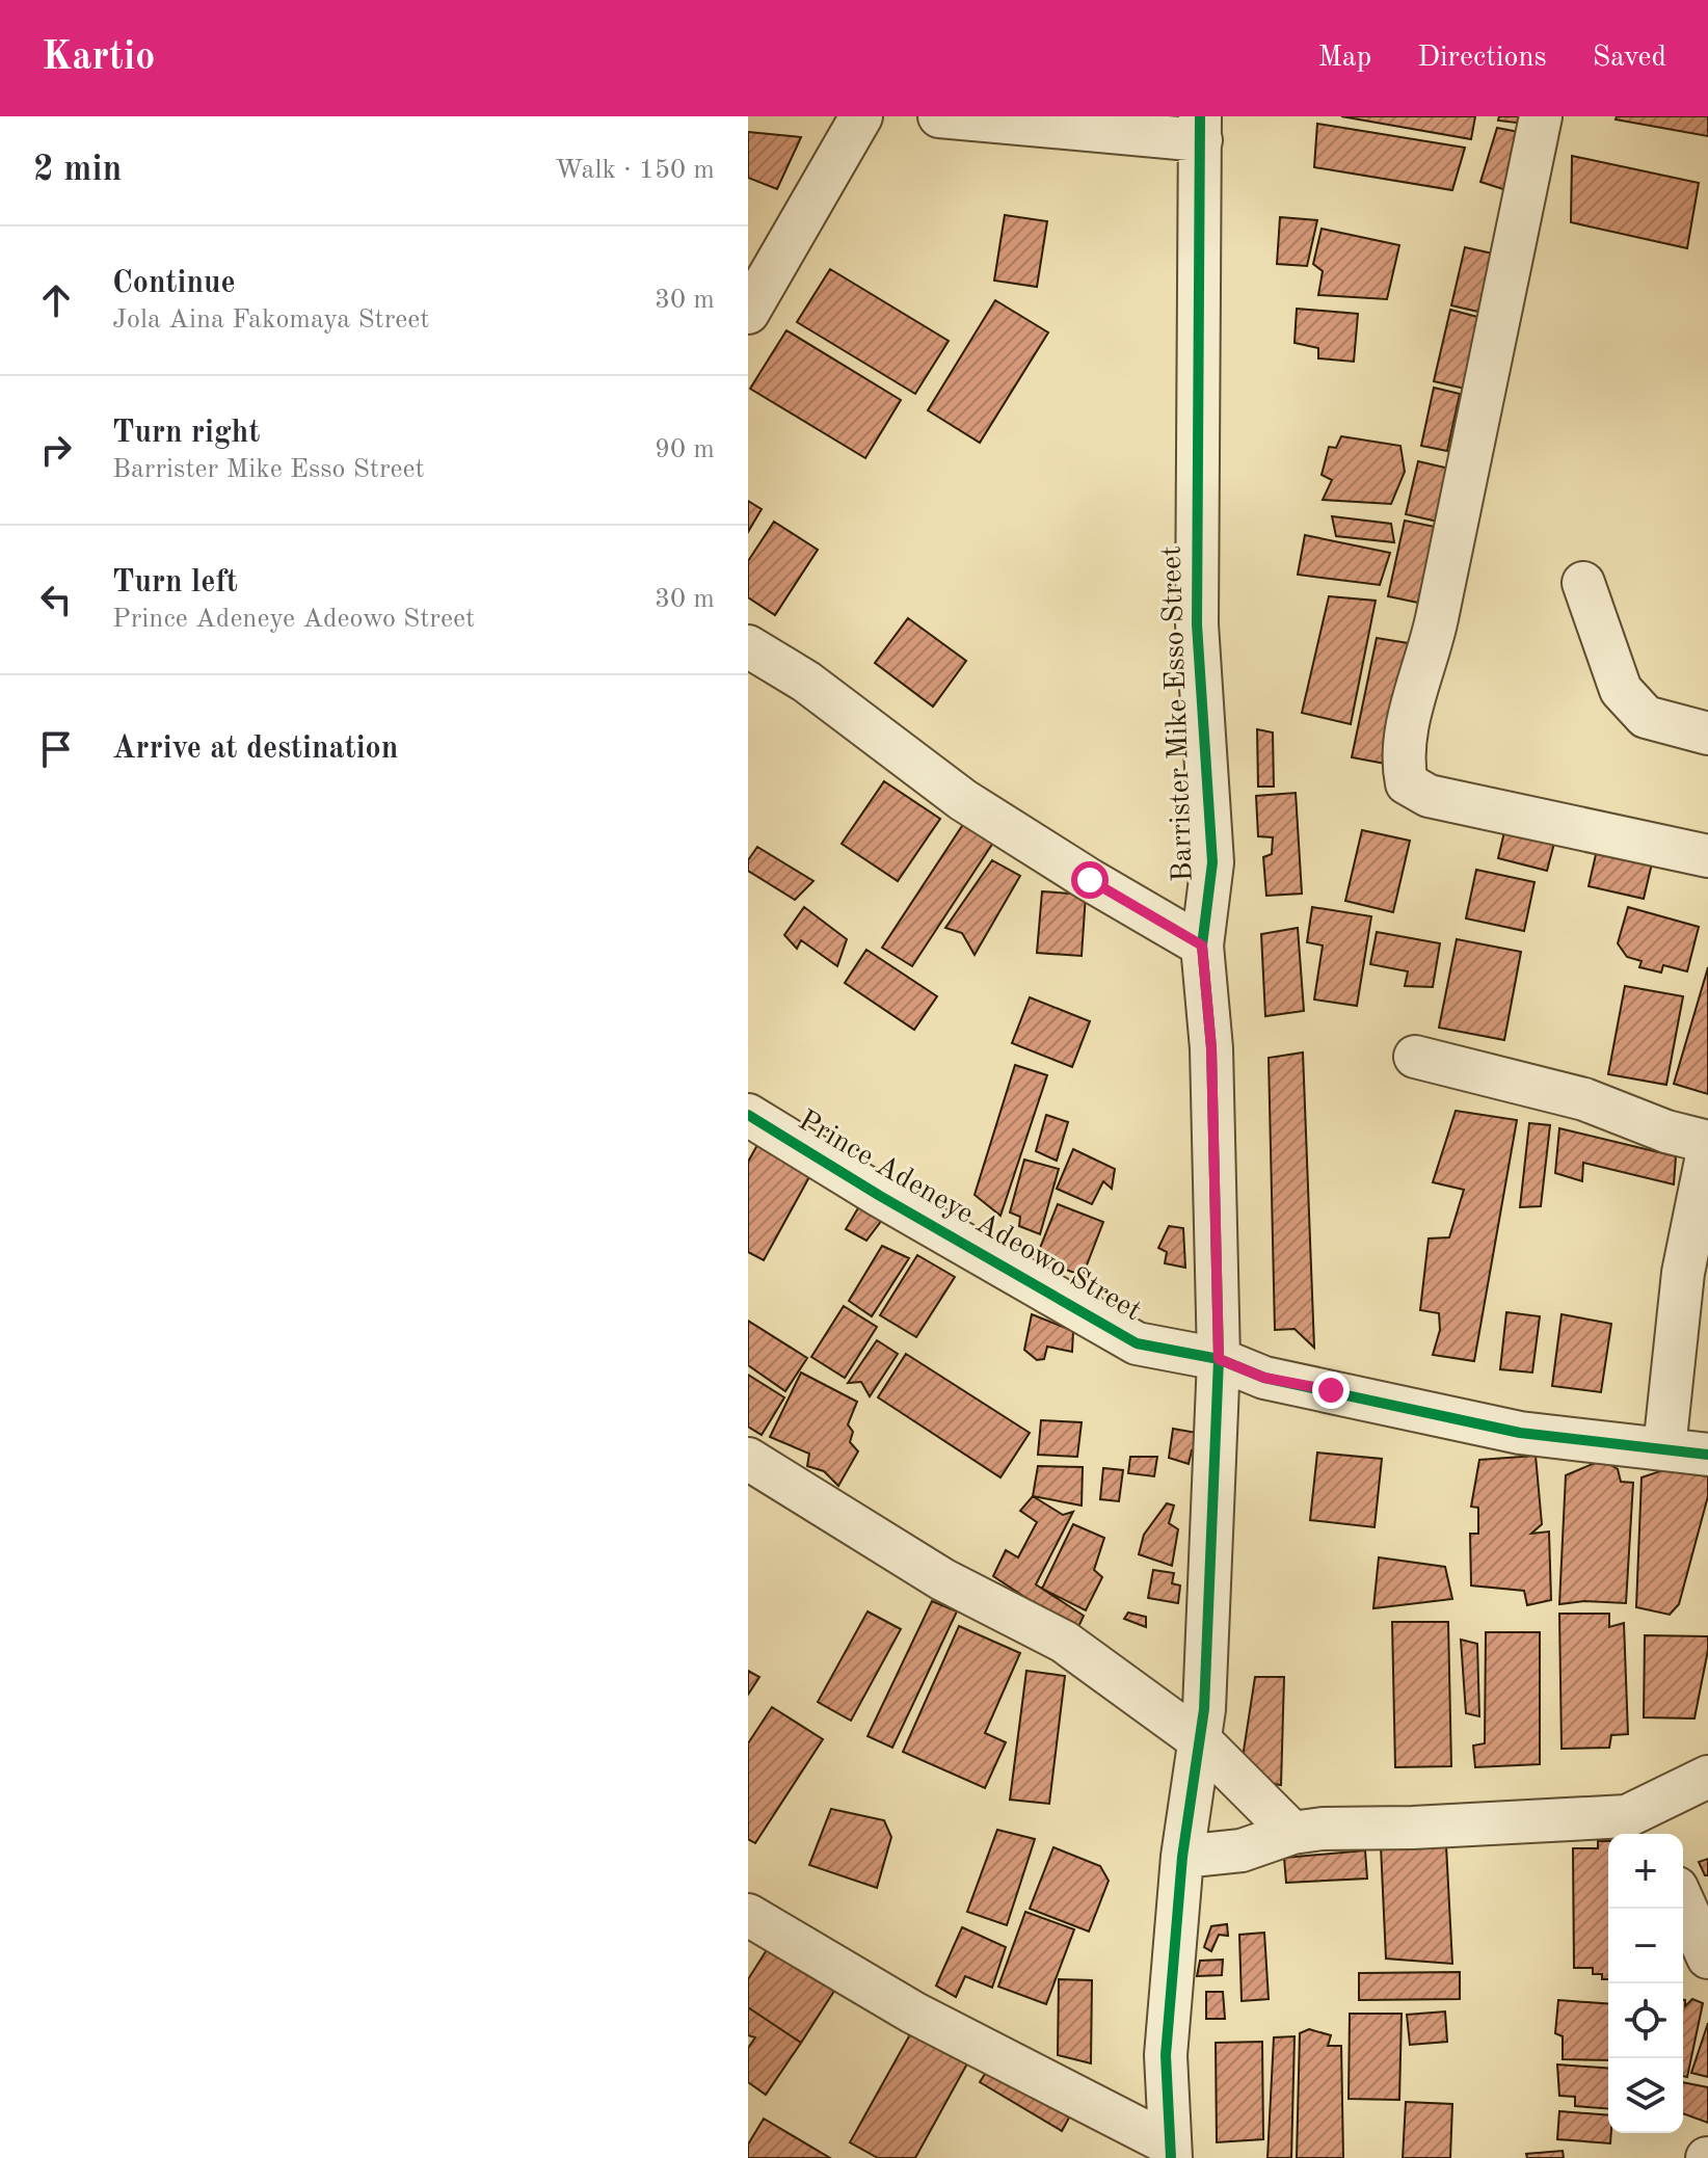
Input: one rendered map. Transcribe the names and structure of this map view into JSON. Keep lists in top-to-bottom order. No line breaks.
{"streets":{"street":["Barrister Mike Esso Street","Prince Adeneye Adeowo Street"]},"crossings":[["Barrister Mike Esso Street","Prince Adeneye Adeowo Street"]],"page":{"header":"Kartio","nav":["Map","Directions","Saved"],"heading":["2 min","Walk · 150 m"],"list":[["Continue","Jola Aina Fakomaya Street","30 m"],["Turn right","Barrister Mike Esso Street","90 m"],["Turn left","Prince Adeneye Adeowo Street","30 m"],"Arrive at destination"],"map_buttons":["+","−"]}}
